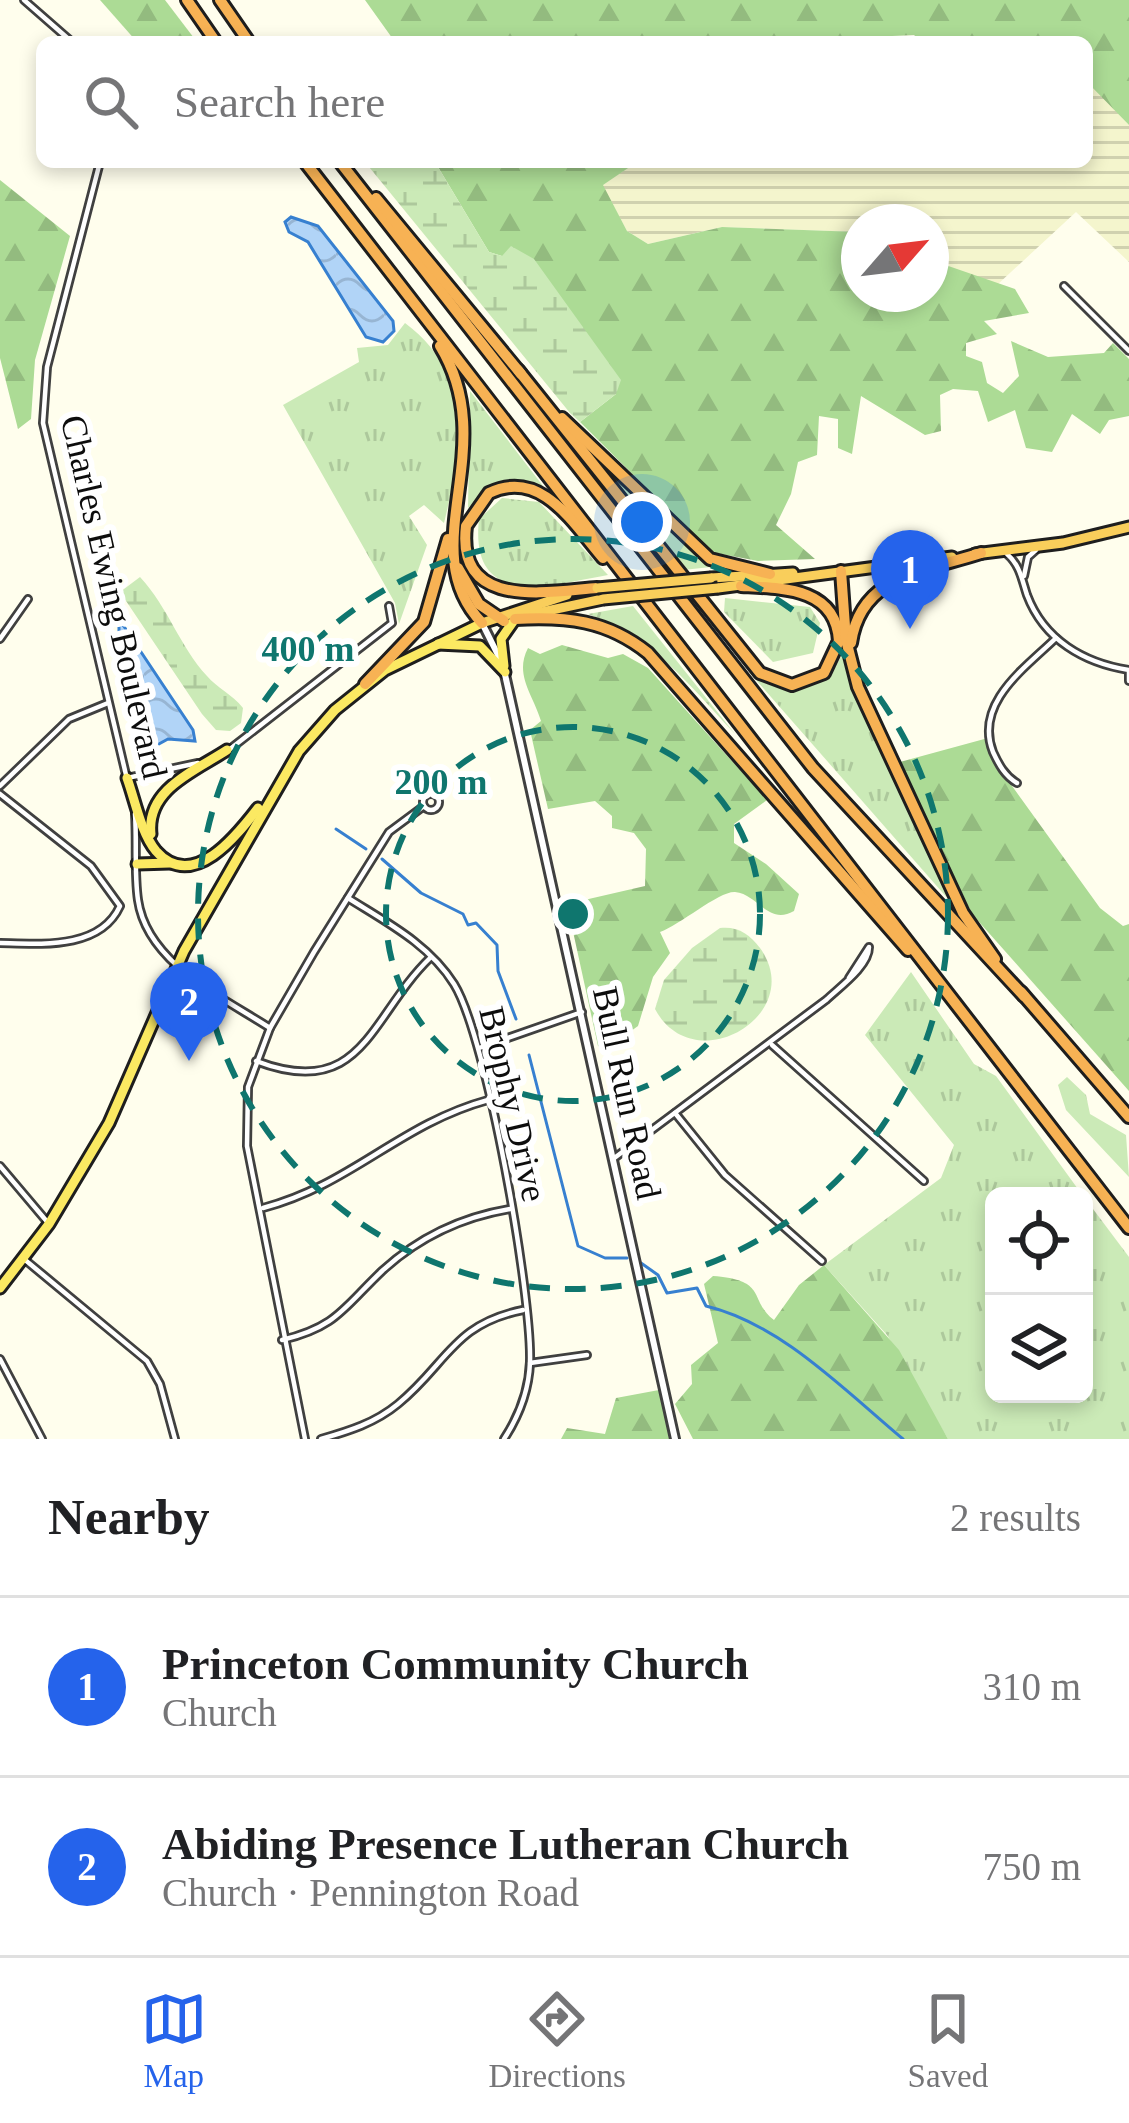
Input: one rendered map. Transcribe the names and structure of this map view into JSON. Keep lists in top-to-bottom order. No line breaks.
{"streets":{"street":["Charles Ewing Boulevard","Bull Run Road","Brophy Drive"]},"north":"top right","page":{"search":"Search here","pins":["1","2"],"heading":["Nearby","2 results"],"list":[{"mark":"1","name":"Princeton Community Church","note":"Church","value":"310 m"},{"mark":"2","name":"Abiding Presence Lutheran Church","note":"Church · Pennington Road","value":"750 m"}],"nav":["Map","Directions","Saved"]},"rings":["400 m","200 m"]}
